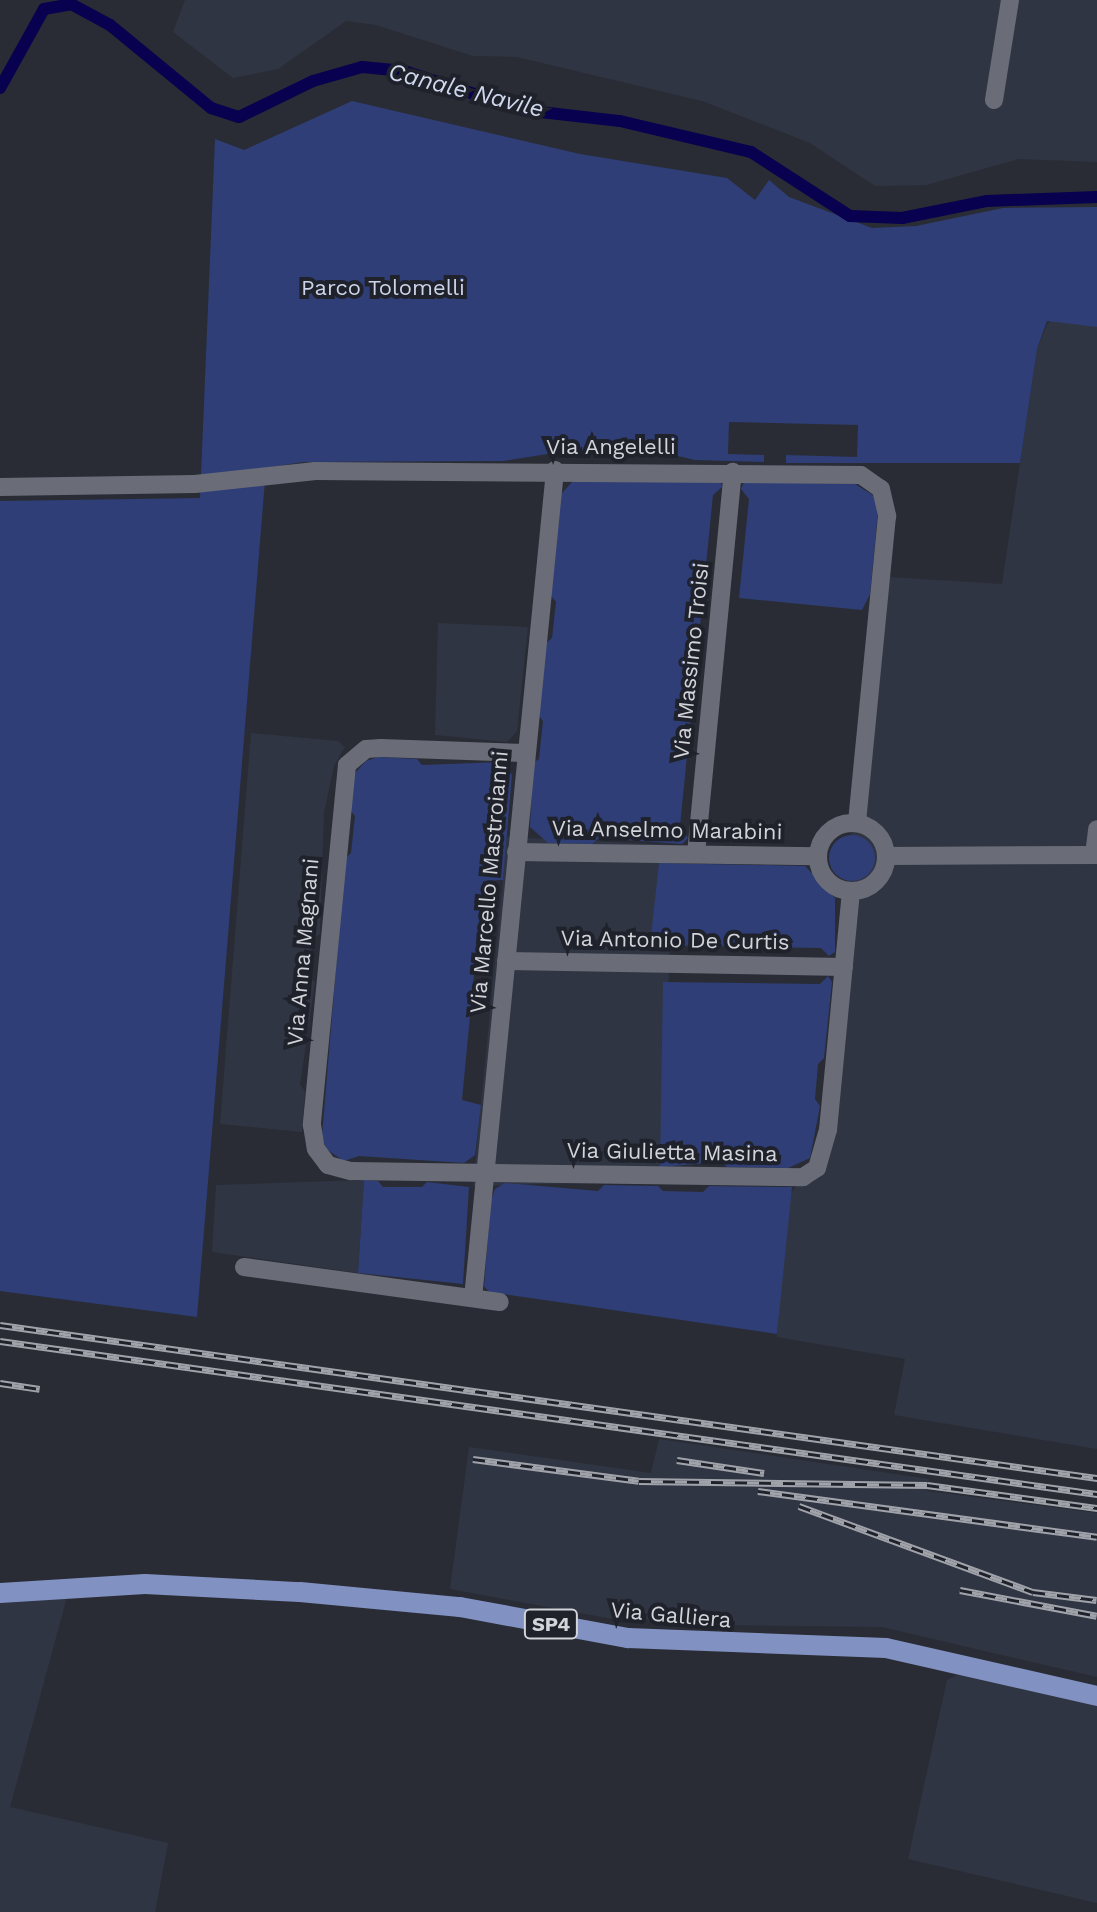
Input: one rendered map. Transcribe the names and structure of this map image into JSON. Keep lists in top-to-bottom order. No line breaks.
{"streets":{"main road":["Via Galliera","SP4"],"street":["Via Angelelli","Via Massimo Troisi","Via Anselmo Marabini","Via Marcello Mastroianni","Via Antonio De Curtis","Via Anna Magnani","Via Giulietta Masina"]},"crossings":[["Via Angelelli","Via Massimo Troisi"],["Via Angelelli","Via Anselmo Marabini"],["Via Angelelli","Via Marcello Mastroianni"],["Via Angelelli","Via Giulietta Masina"],["Via Massimo Troisi","Via Anselmo Marabini"],["Via Anselmo Marabini","Via Marcello Mastroianni"],["Via Anselmo Marabini","Via Giulietta Masina"],["Via Marcello Mastroianni","Via Antonio De Curtis"],["Via Marcello Mastroianni","Via Anna Magnani"],["Via Marcello Mastroianni","Via Giulietta Masina"],["Via Antonio De Curtis","Via Giulietta Masina"],["Via Anna Magnani","Via Giulietta Masina"]],"water":["Canale Navile"],"parks":["Parco Tolomelli"]}
